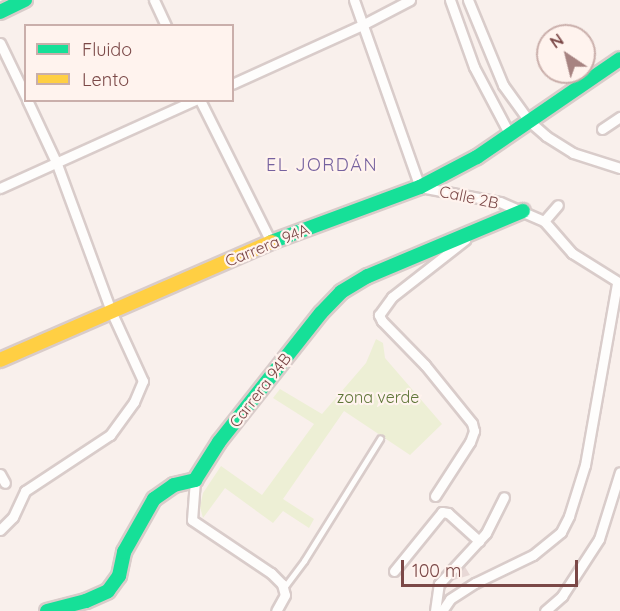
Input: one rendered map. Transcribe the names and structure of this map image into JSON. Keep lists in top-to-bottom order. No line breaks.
{"streets":{"street":["Calle 2B","Carrera 94A","Carrera 94B"]},"crossings":[["Calle 2B","Carrera 94A"],["Calle 2B","Carrera 94B"]],"districts":["EL JORDÁN"],"parks":["zona verde"],"legend":["Fluido","Lento"],"scale_bar":"100 m","north":"top left"}
